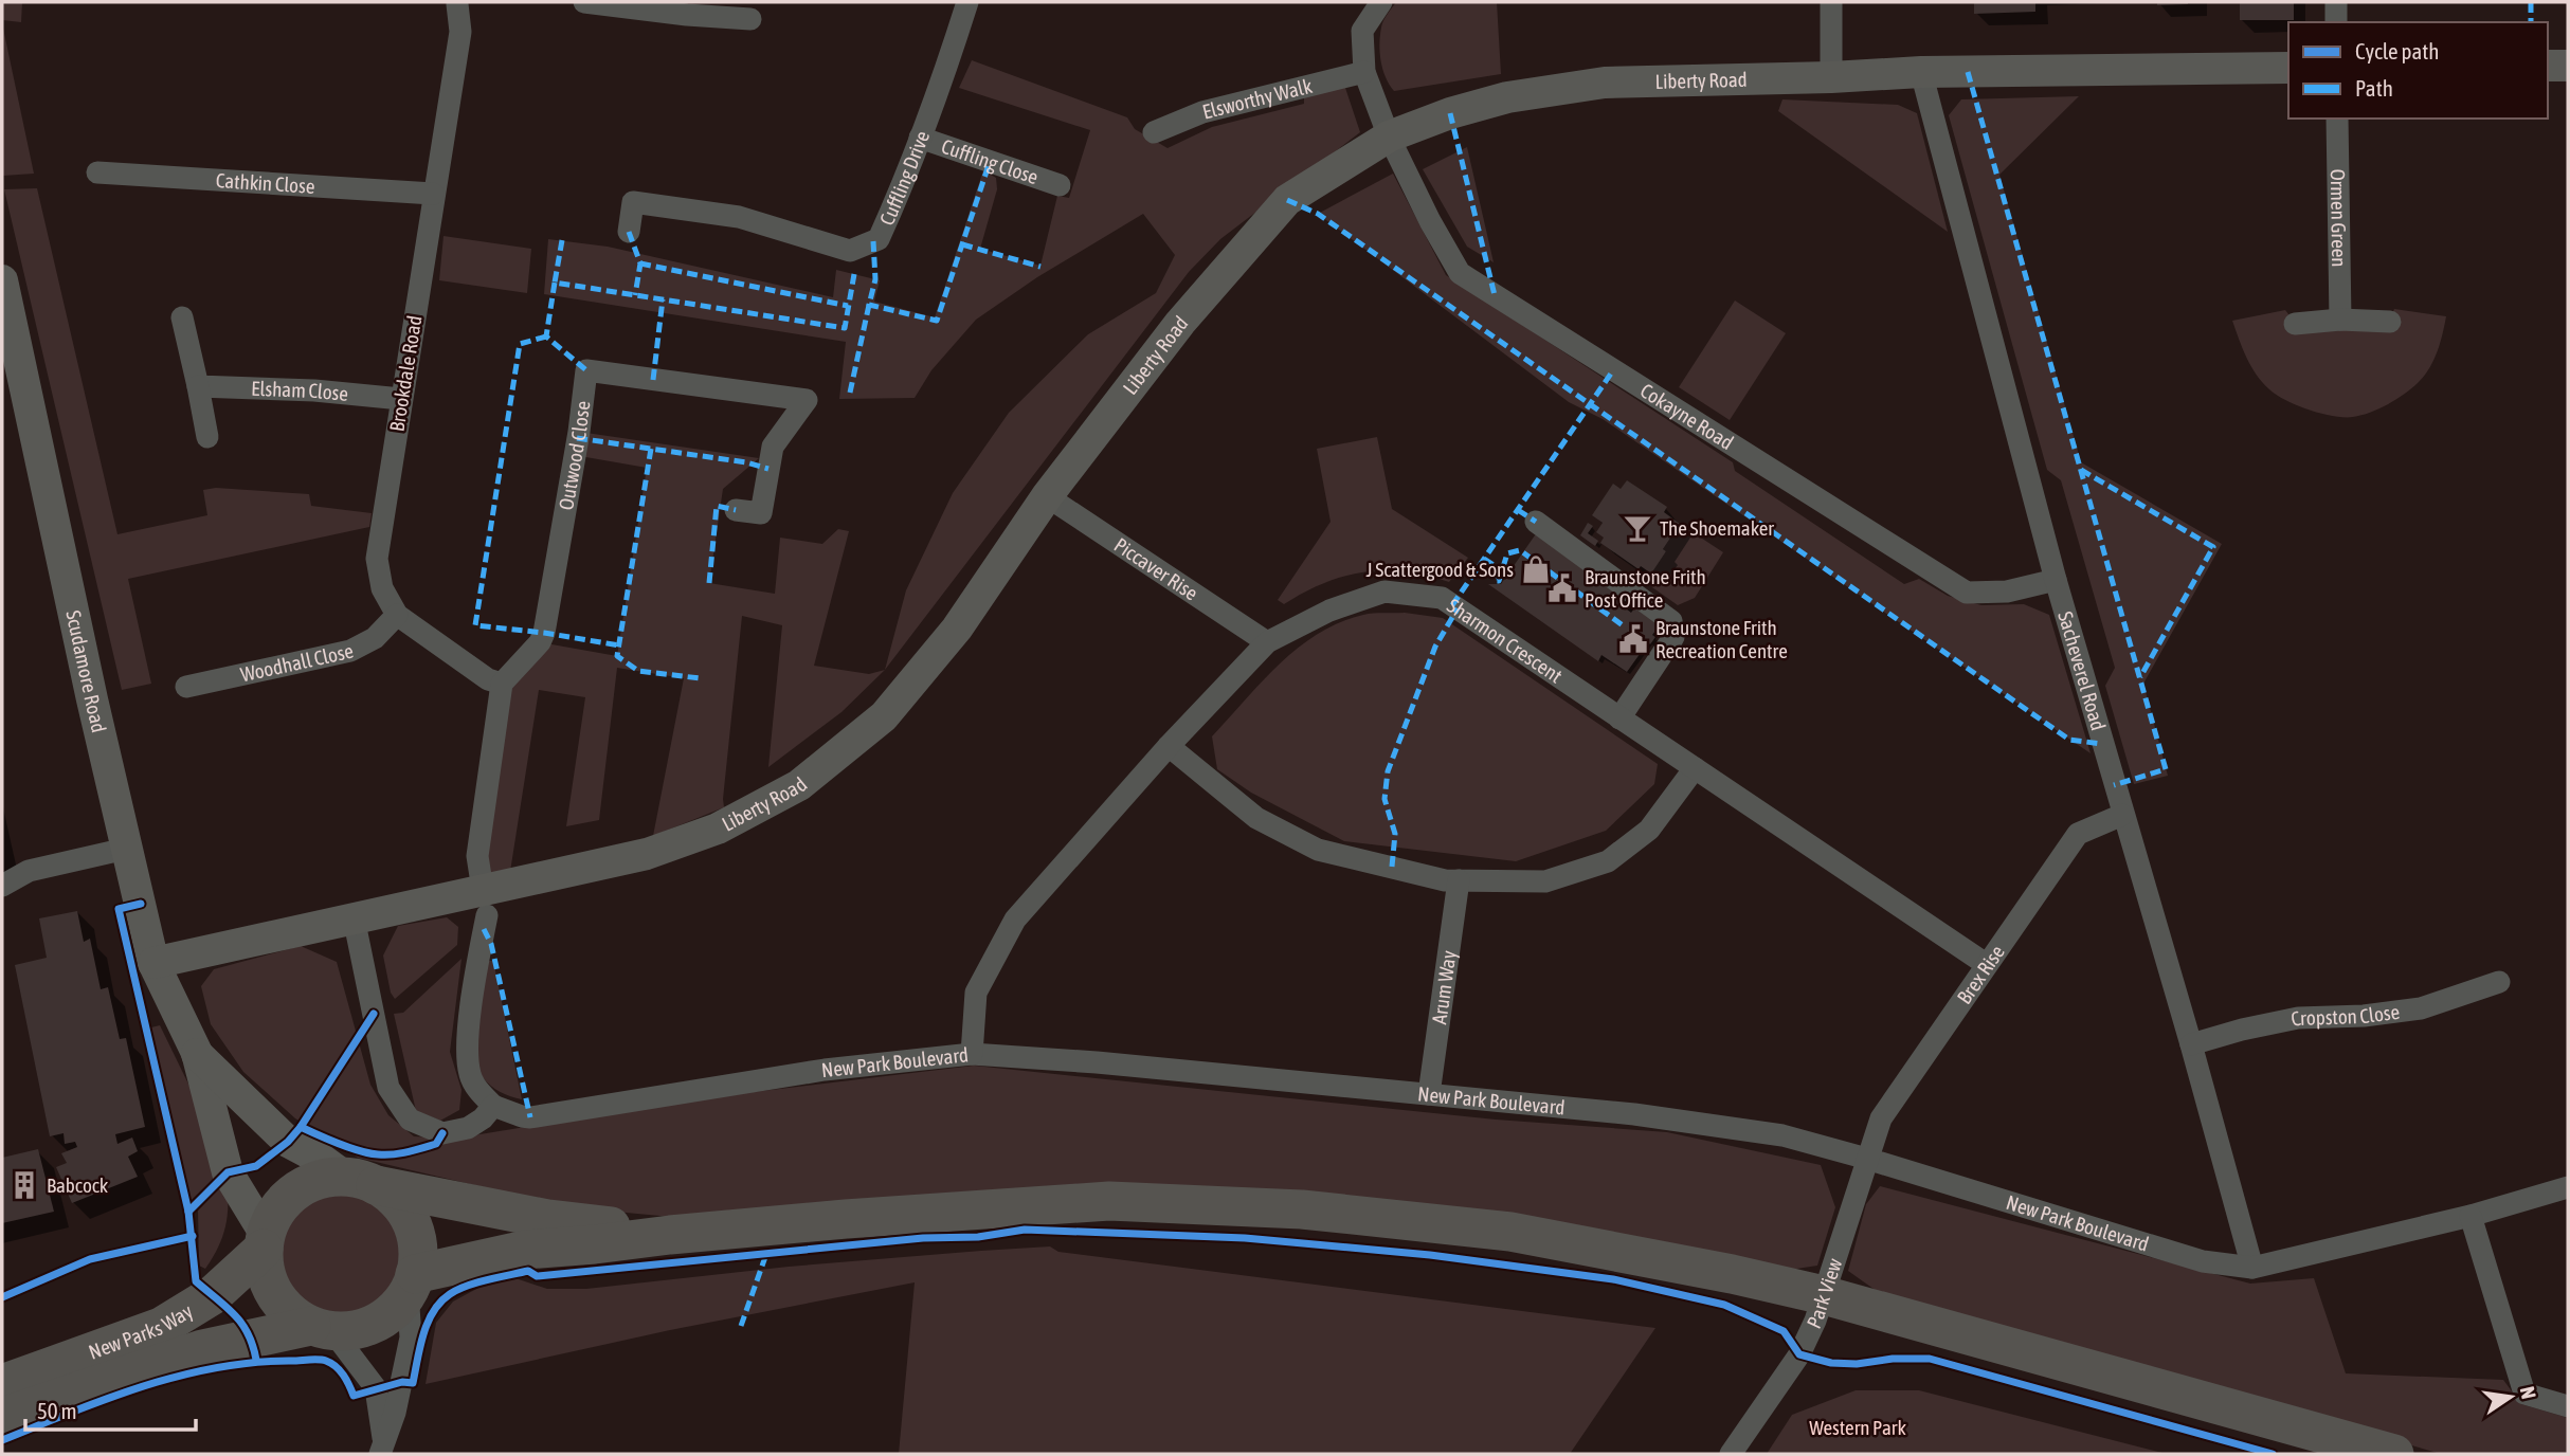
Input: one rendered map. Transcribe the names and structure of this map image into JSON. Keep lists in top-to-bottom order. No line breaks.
{"streets":{"highway":["New Parks Way"],"street":["Liberty Road","Elsworthy Walk","Cuffling Close","Cuffling Drive","Cathkin Close","Ormen Green","Brookdale Road","Elsham Close","Cokayne Road","Outwood Close","Piccaver Rise","Sharmon Crescent","Woodhall Close","Scudamore Road","Sacheverel Road","Brex Rise","Arum Way","Cropston Close","New Park Boulevard","Park View"]},"crossings":[["Liberty Road","Cokayne Road"],["Liberty Road","Piccaver Rise"],["Liberty Road","Scudamore Road"],["Liberty Road","Sacheverel Road"],["Elsworthy Walk","Cokayne Road"],["Cuffling Close","Cuffling Drive"],["Cathkin Close","Brookdale Road"],["Brookdale Road","Elsham Close"],["Brookdale Road","Woodhall Close"],["Cokayne Road","Sacheverel Road"],["Piccaver Rise","Sharmon Crescent"],["Sharmon Crescent","Brex Rise"],["Sharmon Crescent","New Park Boulevard"],["Scudamore Road","New Parks Way"],["Sacheverel Road","Brex Rise"],["Sacheverel Road","Cropston Close"],["Sacheverel Road","New Park Boulevard"],["Brex Rise","New Park Boulevard"],["Brex Rise","Park View"],["Arum Way","New Park Boulevard"],["New Park Boulevard","Park View"]],"parks":["Western Park"],"places":{"bar":["The Shoemaker"],"shop":["J Scattergood & Sons"],"public building":["Braunstone Frith Post Office","Braunstone Frith Recreation Centre"],"building":["Babcock"]},"legend":["Cycle path","Path"],"scale_bar":"50 m","north":"right"}
